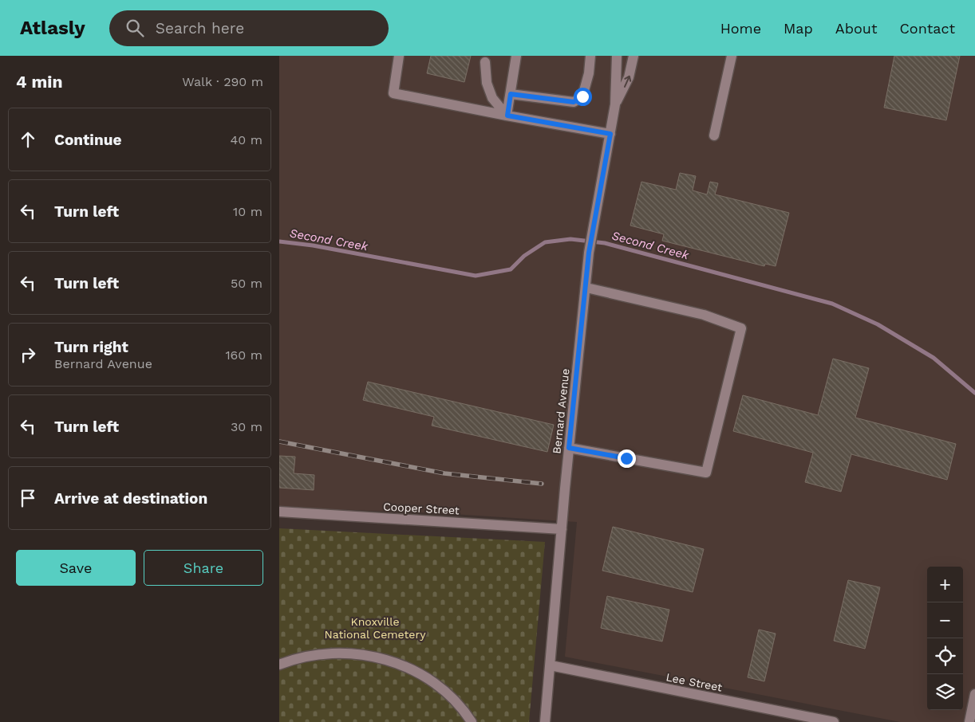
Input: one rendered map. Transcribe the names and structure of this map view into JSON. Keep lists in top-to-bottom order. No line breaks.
{"streets":{"street":["Bernard Avenue","Cooper Street","Lee Street"]},"crossings":[["Bernard Avenue","Cooper Street"],["Bernard Avenue","Lee Street"]],"water":["Second Creek"],"parks":["Knoxville National Cemetery"],"page":{"header":"Atlasly","search":"Search here","nav":["Home","Map","About","Contact"],"heading":["4 min","Walk · 290 m"],"list":[["Continue","40 m"],["Turn left","10 m"],["Turn left","50 m"],["Turn right","Bernard Avenue","160 m"],["Turn left","30 m"],"Arrive at destination"],"buttons":["Save","Share"],"map_buttons":["+","−"]}}
